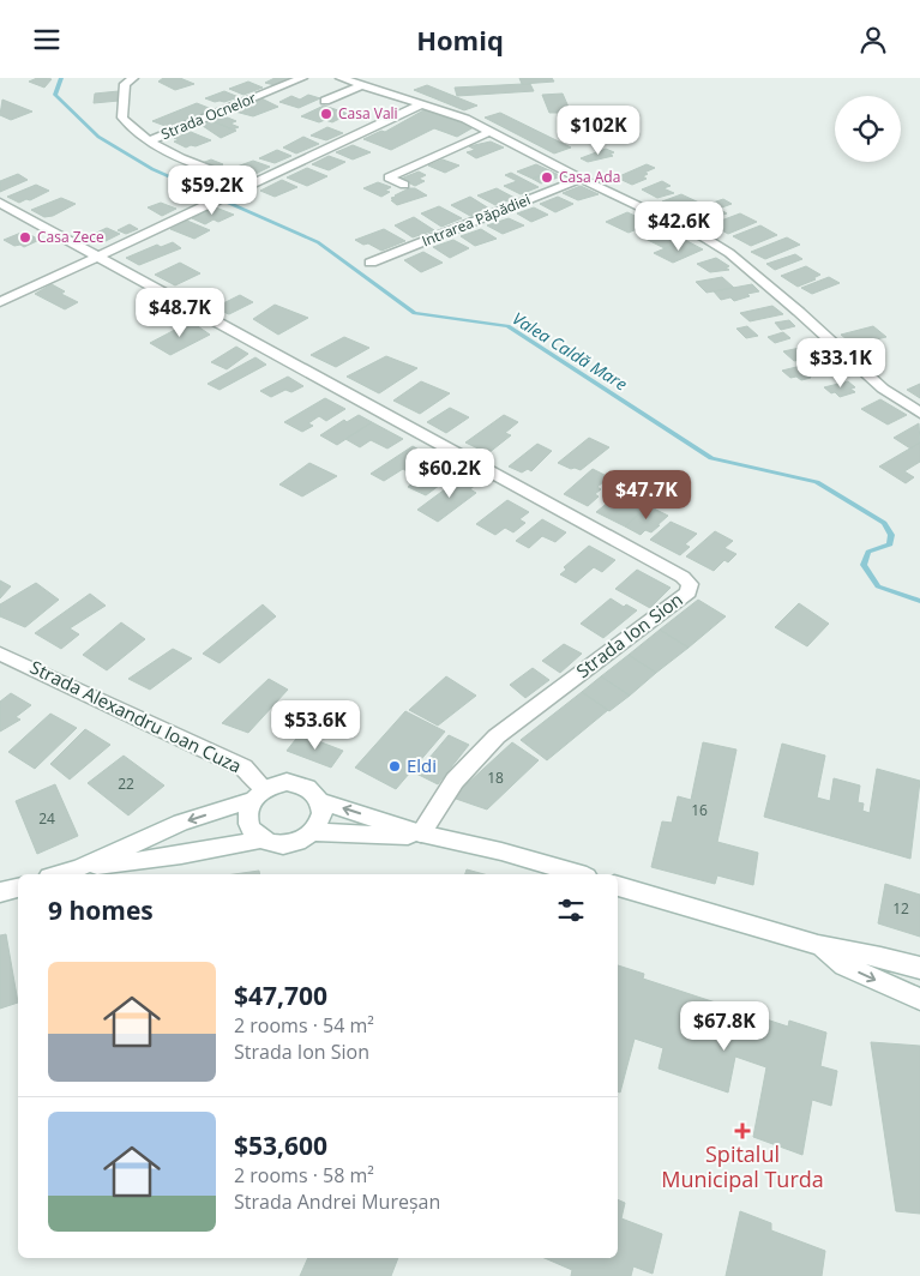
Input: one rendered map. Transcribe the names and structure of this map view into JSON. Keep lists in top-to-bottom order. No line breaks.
{"streets":{"street":["Strada Ocnelor","Intrarea Păpădiei","Strada Ion Sion","Strada Alexandru Ioan Cuza"]},"water":["Valea Caldă Mare"],"places":{"other":["Casa Vali","Casa Ada","Casa Zece","Eldi"],"health":["Spitalul Municipal Turda"]},"house_numbers":["18","22","16","24","12"],"page":{"header":"Homiq","price":["$102K","$59.2K","$42.6K","$48.7K","$33.1K","$60.2K","$47.7K","$53.6K","$67.8K"],"heading":"9 homes","list":[{"name":"$47,700","note":"2 rooms · 54 m² · Strada Ion Sion"},{"name":"$53,600","note":"2 rooms · 58 m² · Strada Andrei Mureșan"}]}}
